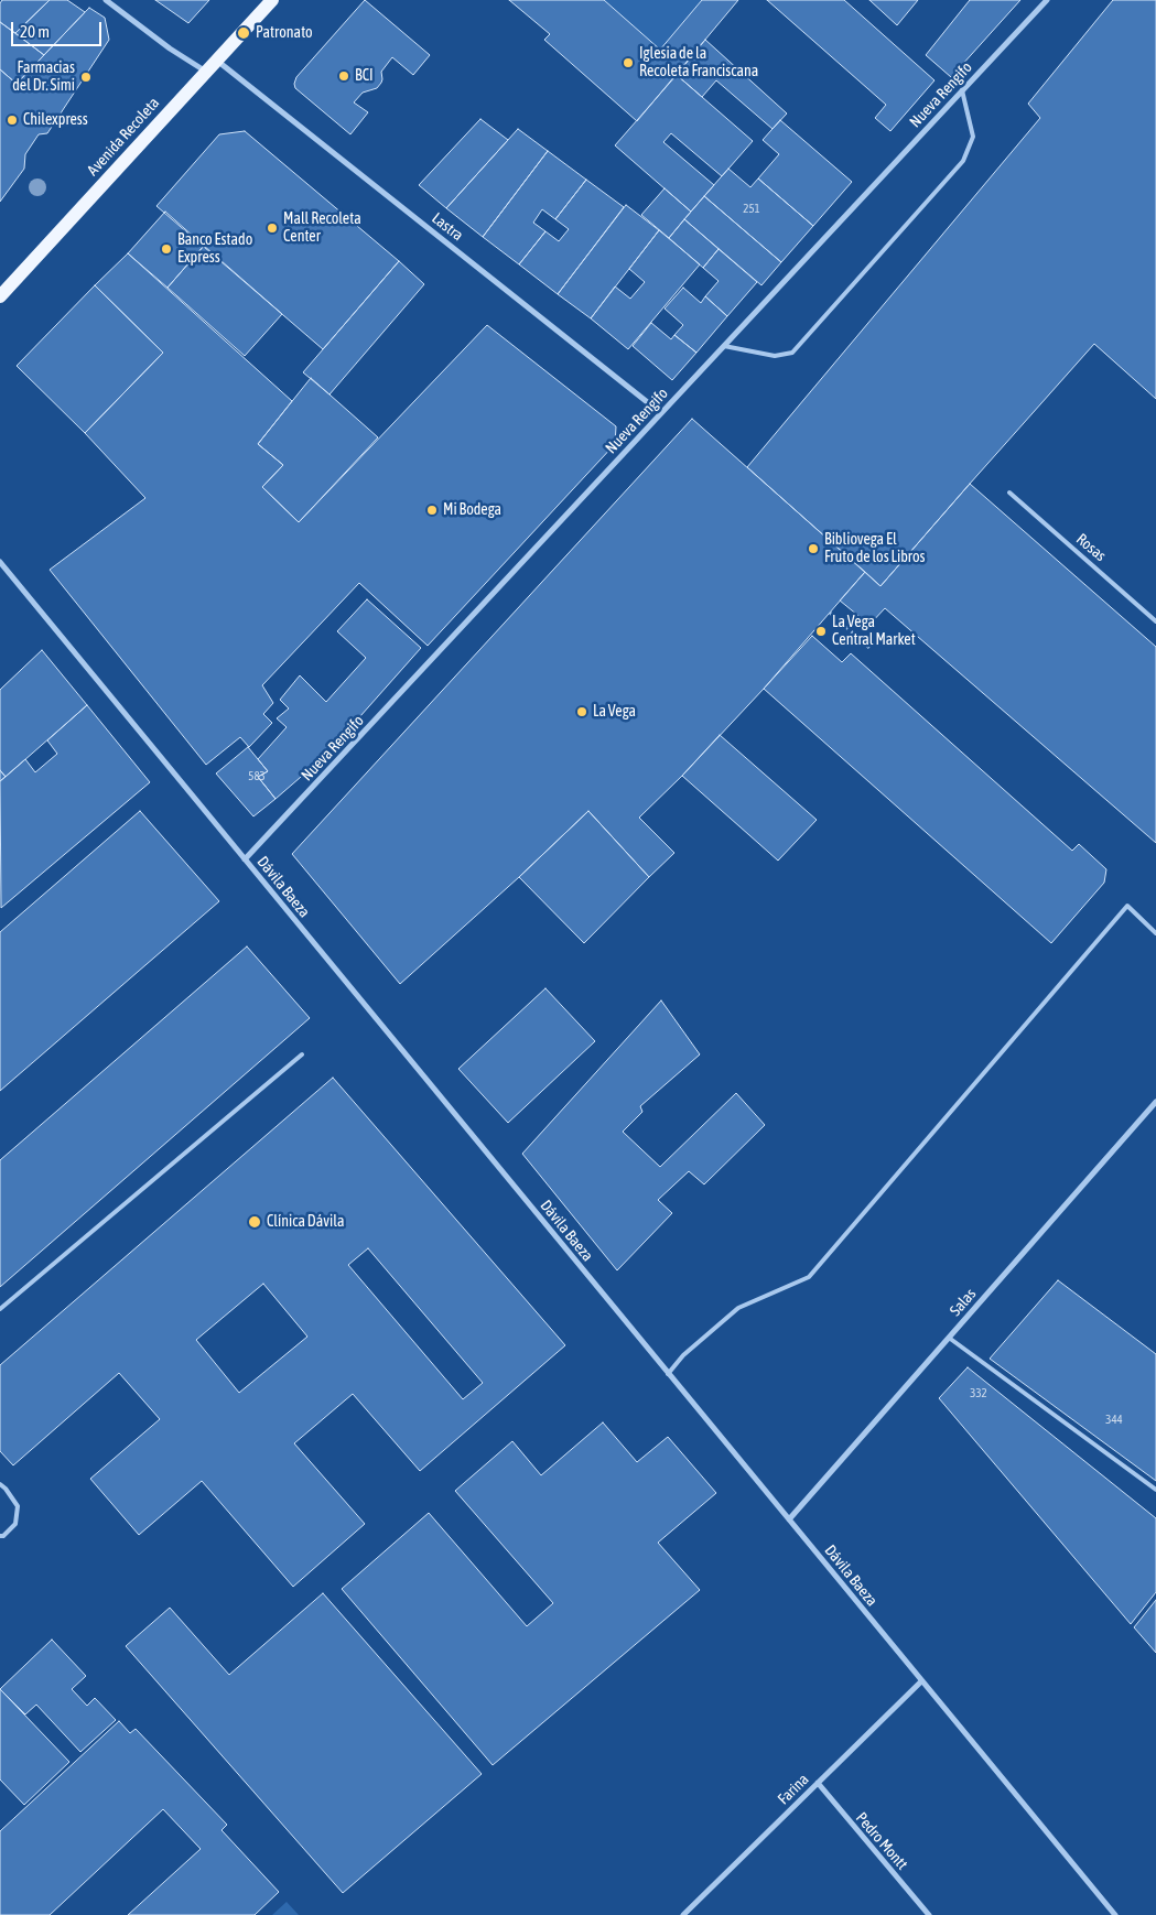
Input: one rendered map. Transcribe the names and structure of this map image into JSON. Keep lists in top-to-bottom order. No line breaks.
{"streets":{"main road":["Avenida Recoleta"],"street":["Nueva Rengifo","Lastra","Dávila Baeza","Salas","Farina","Pedro Montt"],"lane":["Rosas"]},"crossings":[["Nueva Rengifo","Lastra"],["Nueva Rengifo","Dávila Baeza"],["Avenida Recoleta","Lastra"],["Dávila Baeza","Salas"],["Dávila Baeza","Farina"],["Farina","Pedro Montt"]],"places":["Patronato","Iglesia de la Recoleta Franciscana","BCI","Farmacias del Dr. Simi","Chilexpress","Mall Recoleta Center","Banco Estado Express","Mi Bodega","Bibliovega El Fruto de los Libros","La Vega Central Market","La Vega","Clínica Dávila"],"house_numbers":["251","583","332","344"],"scale_bar":"20 m"}
